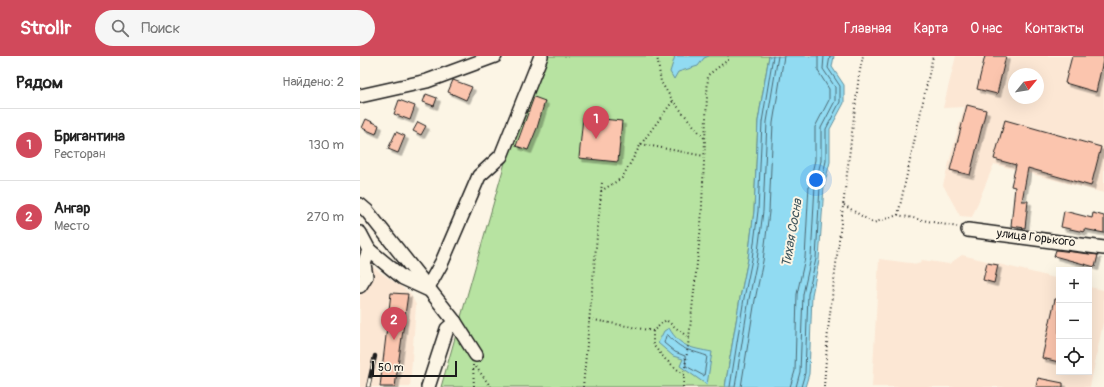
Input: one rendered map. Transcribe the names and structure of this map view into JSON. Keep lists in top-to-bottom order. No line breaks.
{"streets":{"street":["улица Горького"]},"water":["Тихая Сосна"],"scale_bar":"50 m","north":"top right","page":{"header":"Strollr","search":"Поиск","nav":["Главная","Карта","О нас","Контакты"],"heading":["Рядом","Найдено: 2"],"pins":["1","2"],"list":[{"mark":"1","name":"Бригантина","note":"Ресторан","value":"130 m"},{"mark":"2","name":"Ангар","note":"Место","value":"270 m"}],"map_buttons":["+","−"],"scale":"50 m"}}
